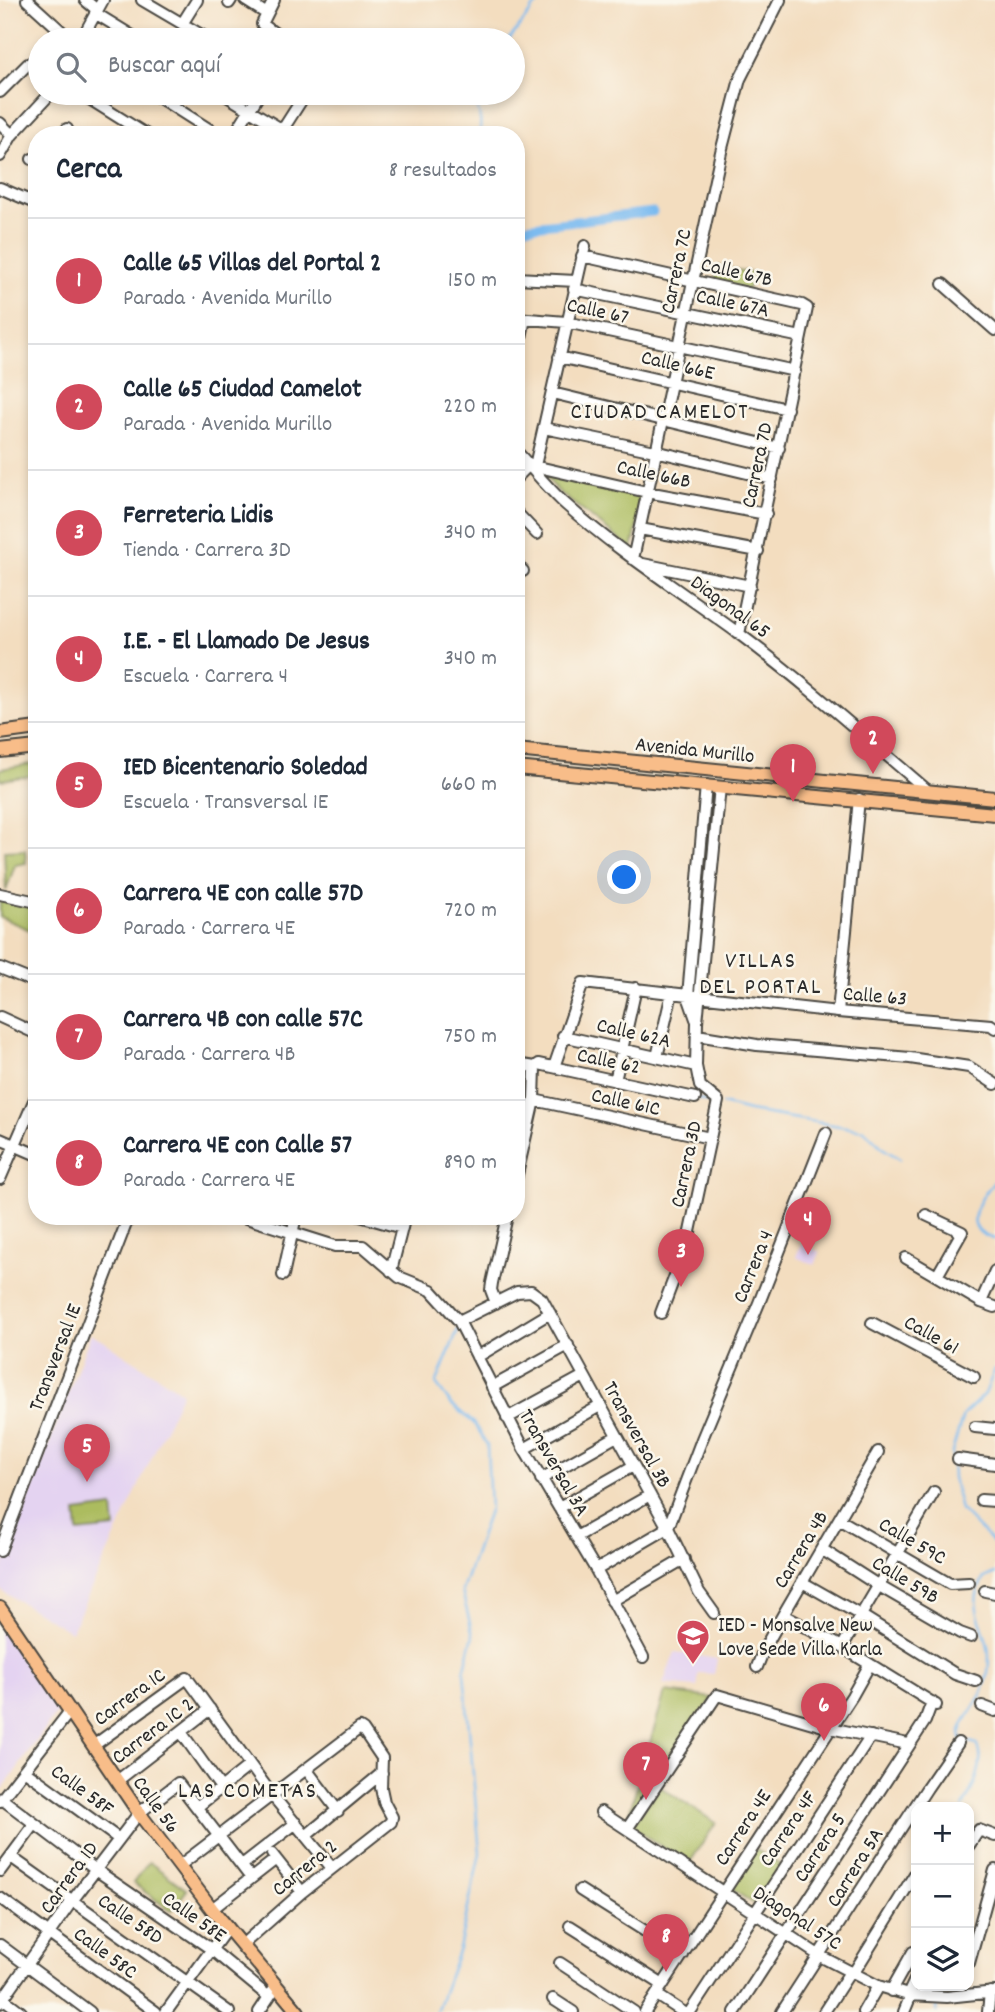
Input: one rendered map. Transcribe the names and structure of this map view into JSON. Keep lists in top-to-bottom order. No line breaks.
{"streets":{"main road":["Avenida Murillo","Calle 56"],"street":["Carrera 7C","Calle 67B","Calle 67A","Calle 67","Calle 66E","Carrera 7D","Calle 66B","Diagonal 65","Calle 63","Calle 62A","Calle 62","Calle 61C","Carrera 3D","Carrera 4","Calle 61","Transversal 1E","Transversal 3B","Transversal 3A","Calle 59C","Carrera 4B","Calle 59B","Carrera 1C","Carrera 1C 2","Calle 58F","Carrera 4E","Carrera 4F","Carrera 5","Carrera 2","Carrera 5A","Carrera 1D","Calle 58E","Diagonal 57C","Calle 58D","Calle 58C"]},"crossings":[["Carrera 7C","Calle 67B"],["Carrera 7C","Calle 67A"],["Carrera 7C","Calle 67"],["Carrera 7C","Calle 66E"],["Carrera 7C","Calle 66B"],["Carrera 7C","Diagonal 65"],["Calle 67B","Calle 67A"],["Calle 67B","Carrera 7D"],["Calle 67A","Carrera 7D"],["Calle 67","Carrera 7D"],["Calle 66E","Carrera 7D"],["Carrera 7D","Calle 66B"],["Carrera 7D","Diagonal 65"],["Calle 66B","Diagonal 65"],["Diagonal 65","Avenida Murillo"],["Calle 63","Calle 62A"],["Calle 62A","Carrera 3D"],["Calle 61C","Carrera 3D"],["Carrera 4","Transversal 3B"],["Calle 59C","Carrera 4B"],["Carrera 4B","Calle 59B"],["Carrera 1C","Carrera 1C 2"],["Carrera 1C","Calle 56"],["Carrera 1C 2","Calle 56"],["Calle 58F","Carrera 1D"],["Calle 56","Carrera 2"],["Calle 56","Carrera 1D"],["Calle 56","Calle 58E"],["Carrera 4E","Carrera 5"],["Carrera 4E","Diagonal 57C"],["Carrera 4F","Diagonal 57C"],["Carrera 5","Diagonal 57C"],["Carrera 5A","Diagonal 57C"],["Carrera 1D","Calle 58E"],["Carrera 1D","Calle 58D"],["Carrera 1D","Calle 58C"]],"districts":["CIUDAD CAMELOT","VILLAS DEL PORTAL","LAS COMETAS"],"places":{"school or university":["IED - Monsalve New Love Sede Villa Karla"]},"page":{"search":"Buscar aquí","heading":["Cerca","8 resultados"],"list":[{"mark":"1","name":"Calle 65 Villas del Portal 2","note":"Parada · Avenida Murillo","value":"150 m"},{"mark":"2","name":"Calle 65 Ciudad Camelot","note":"Parada · Avenida Murillo","value":"220 m"},{"mark":"3","name":"Ferreteria Lidis","note":"Tienda · Carrera 3D","value":"340 m"},{"mark":"4","name":"I.E. - El Llamado De Jesus","note":"Escuela · Carrera 4","value":"340 m"},{"mark":"5","name":"IED Bicentenario Soledad","note":"Escuela · Transversal 1E","value":"660 m"},{"mark":"6","name":"Carrera 4E con calle 57D","note":"Parada · Carrera 4E","value":"720 m"},{"mark":"7","name":"Carrera 4B con calle 57C","note":"Parada · Carrera 4B","value":"750 m"},{"mark":"8","name":"Carrera 4E con Calle 57","note":"Parada · Carrera 4E","value":"890 m"}],"pins":["2","1","4","3","5","6","7","8"],"map_buttons":["+","−"]}}
